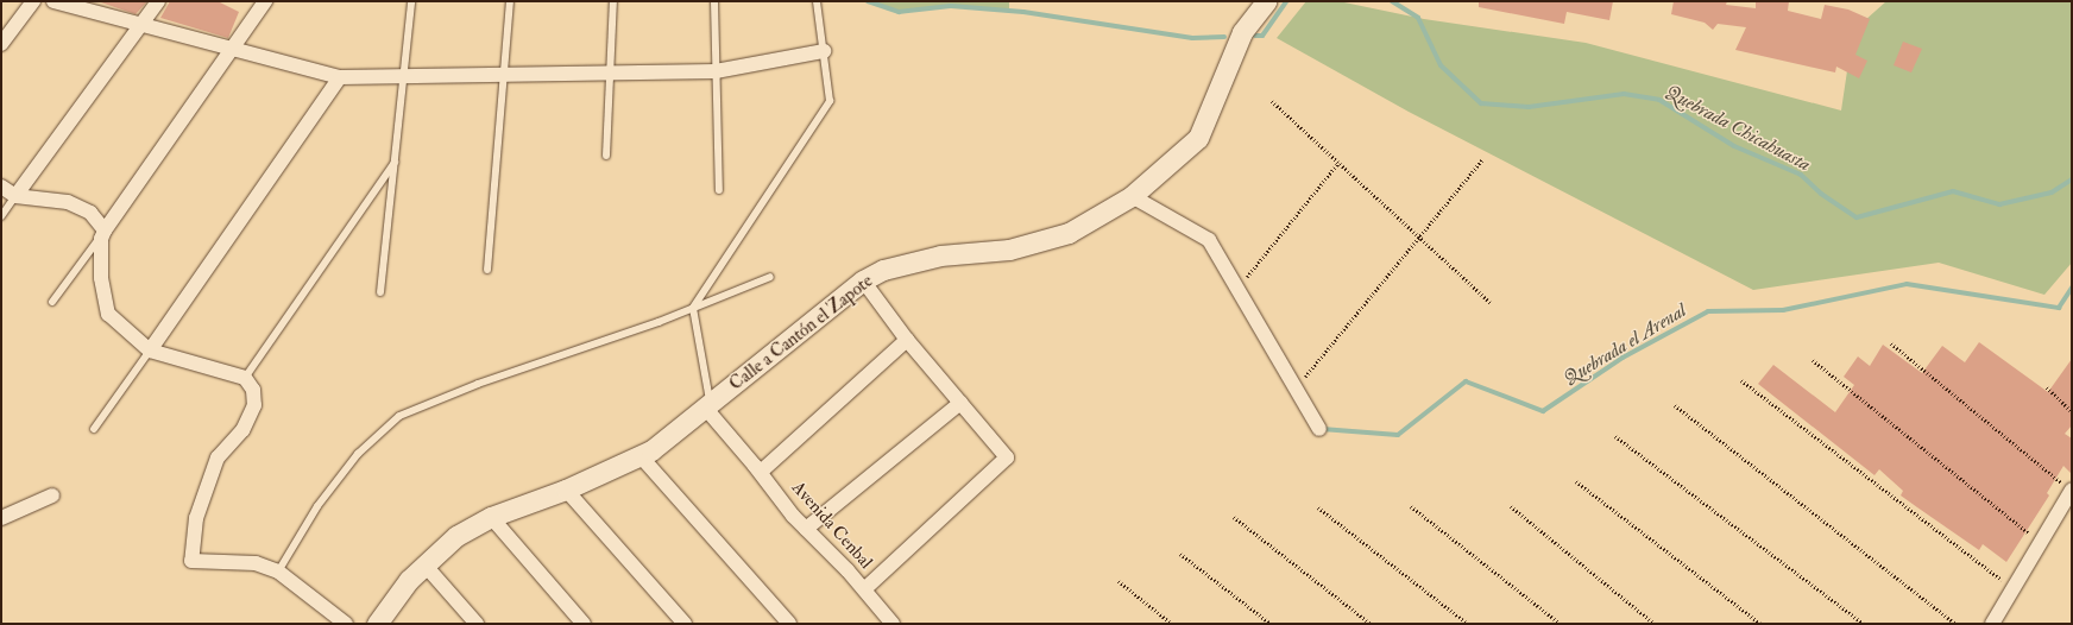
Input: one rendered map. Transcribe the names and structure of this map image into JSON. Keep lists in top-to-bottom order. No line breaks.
{"streets":{"street":["Calle a Cantón el Zapote","Avenida Cenbal"]},"crossings":[["Calle a Cantón el Zapote","Avenida Cenbal"]],"water":["Quebrada Chicahuasta","Quebrada el Arenal"]}
